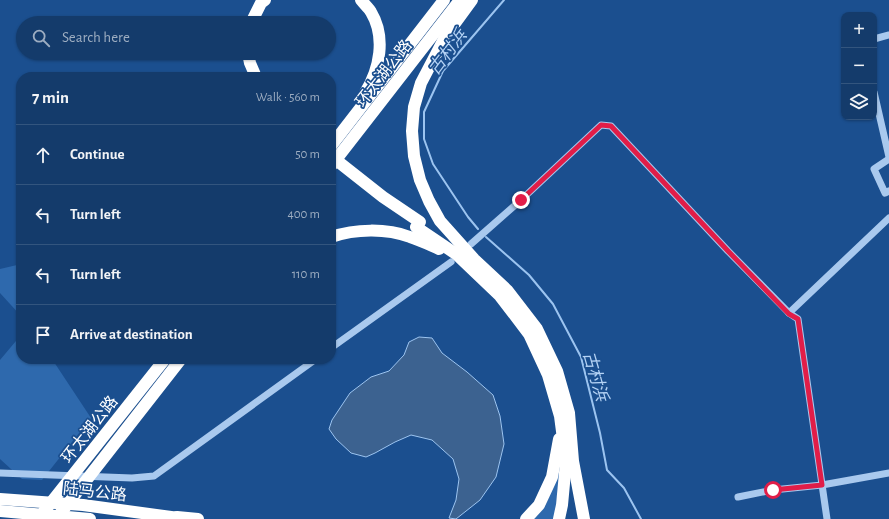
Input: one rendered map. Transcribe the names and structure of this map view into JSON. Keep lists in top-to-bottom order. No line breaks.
{"streets":{"highway":["环太湖公路","陆马公路"]},"water":["古村浜"],"page":{"map_buttons":["+","−"],"search":"Search here","heading":["7 min","Walk · 560 m"],"list":[["Continue","50 m"],["Turn left","400 m"],["Turn left","110 m"],"Arrive at destination"]}}
